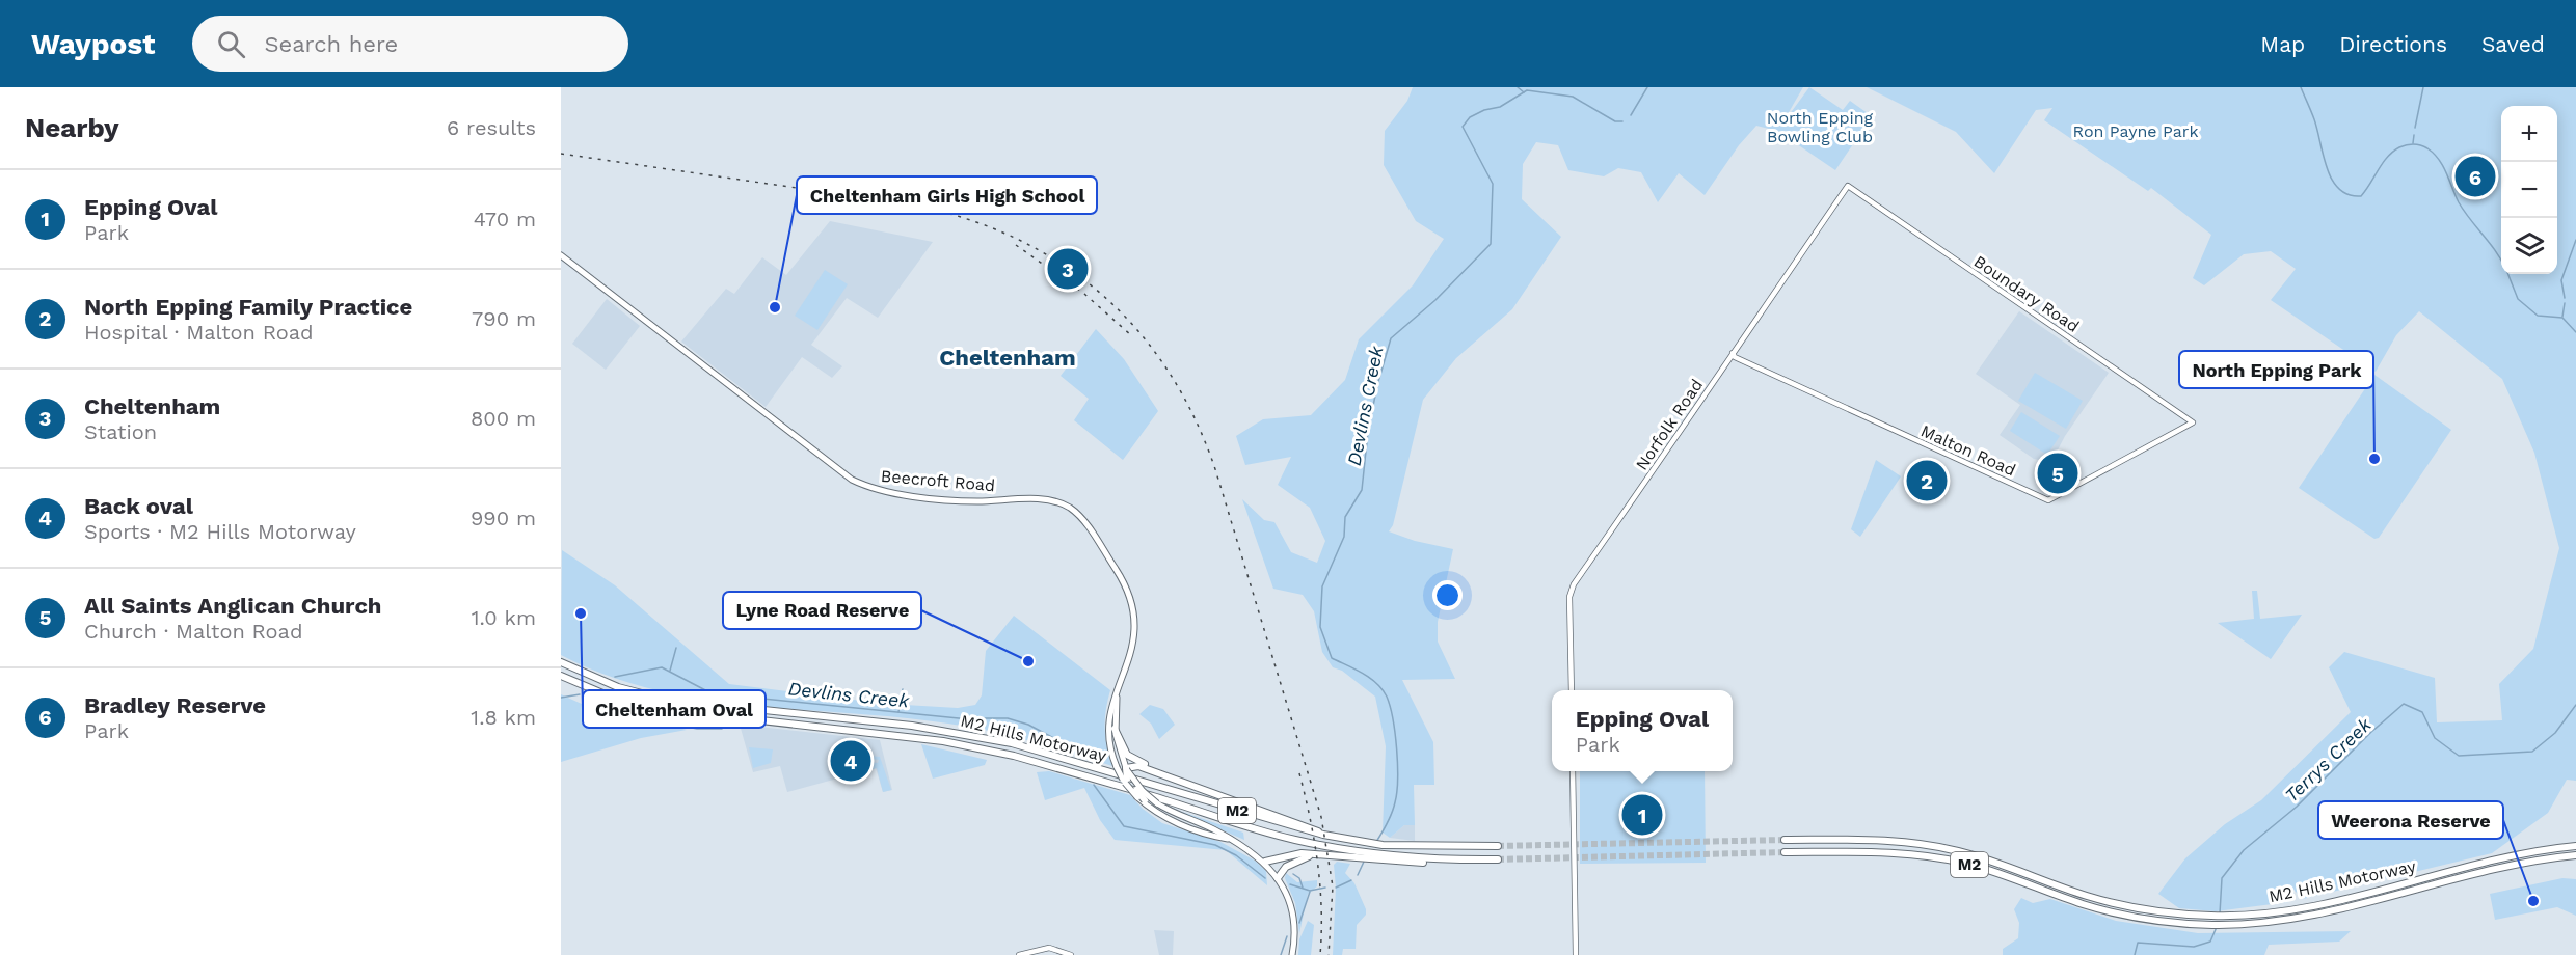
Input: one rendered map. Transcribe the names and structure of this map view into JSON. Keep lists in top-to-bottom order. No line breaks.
{"streets":{"highway":["M2 Hills Motorway","M2"],"main road":["Beecroft Road"],"street":["Boundary Road","Norfolk Road","Malton Road"]},"crossings":[["Boundary Road","Norfolk Road"],["Boundary Road","Malton Road"],["Norfolk Road","Malton Road"],["Beecroft Road","M2"],["M2 Hills Motorway","M2"]],"districts":["Cheltenham"],"water":["Devlins Creek","Terrys Creek"],"parks":["North Epping Bowling Club","Ron Payne Park"],"places":["Cheltenham Girls High School","North Epping Park","Cheltenham Oval","Lyne Road Reserve","Weerona Reserve"],"page":{"header":"Waypost","search":"Search here","nav":["Map","Directions","Saved"],"heading":["Nearby","6 results"],"map_buttons":["+","−"],"pins":["6","3","5","2","4","1"],"list":[{"mark":"1","name":"Epping Oval","note":"Park","value":"470 m"},{"mark":"2","name":"North Epping Family Practice","note":"Hospital · Malton Road","value":"790 m"},{"mark":"3","name":"Cheltenham","note":"Station","value":"800 m"},{"mark":"4","name":"Back oval","note":"Sports · M2 Hills Motorway","value":"990 m"},{"mark":"5","name":"All Saints Anglican Church","note":"Church · Malton Road","value":"1.0 km"},{"mark":"6","name":"Bradley Reserve","note":"Park","value":"1.8 km"}],"popup":["Epping Oval","Park"]}}
